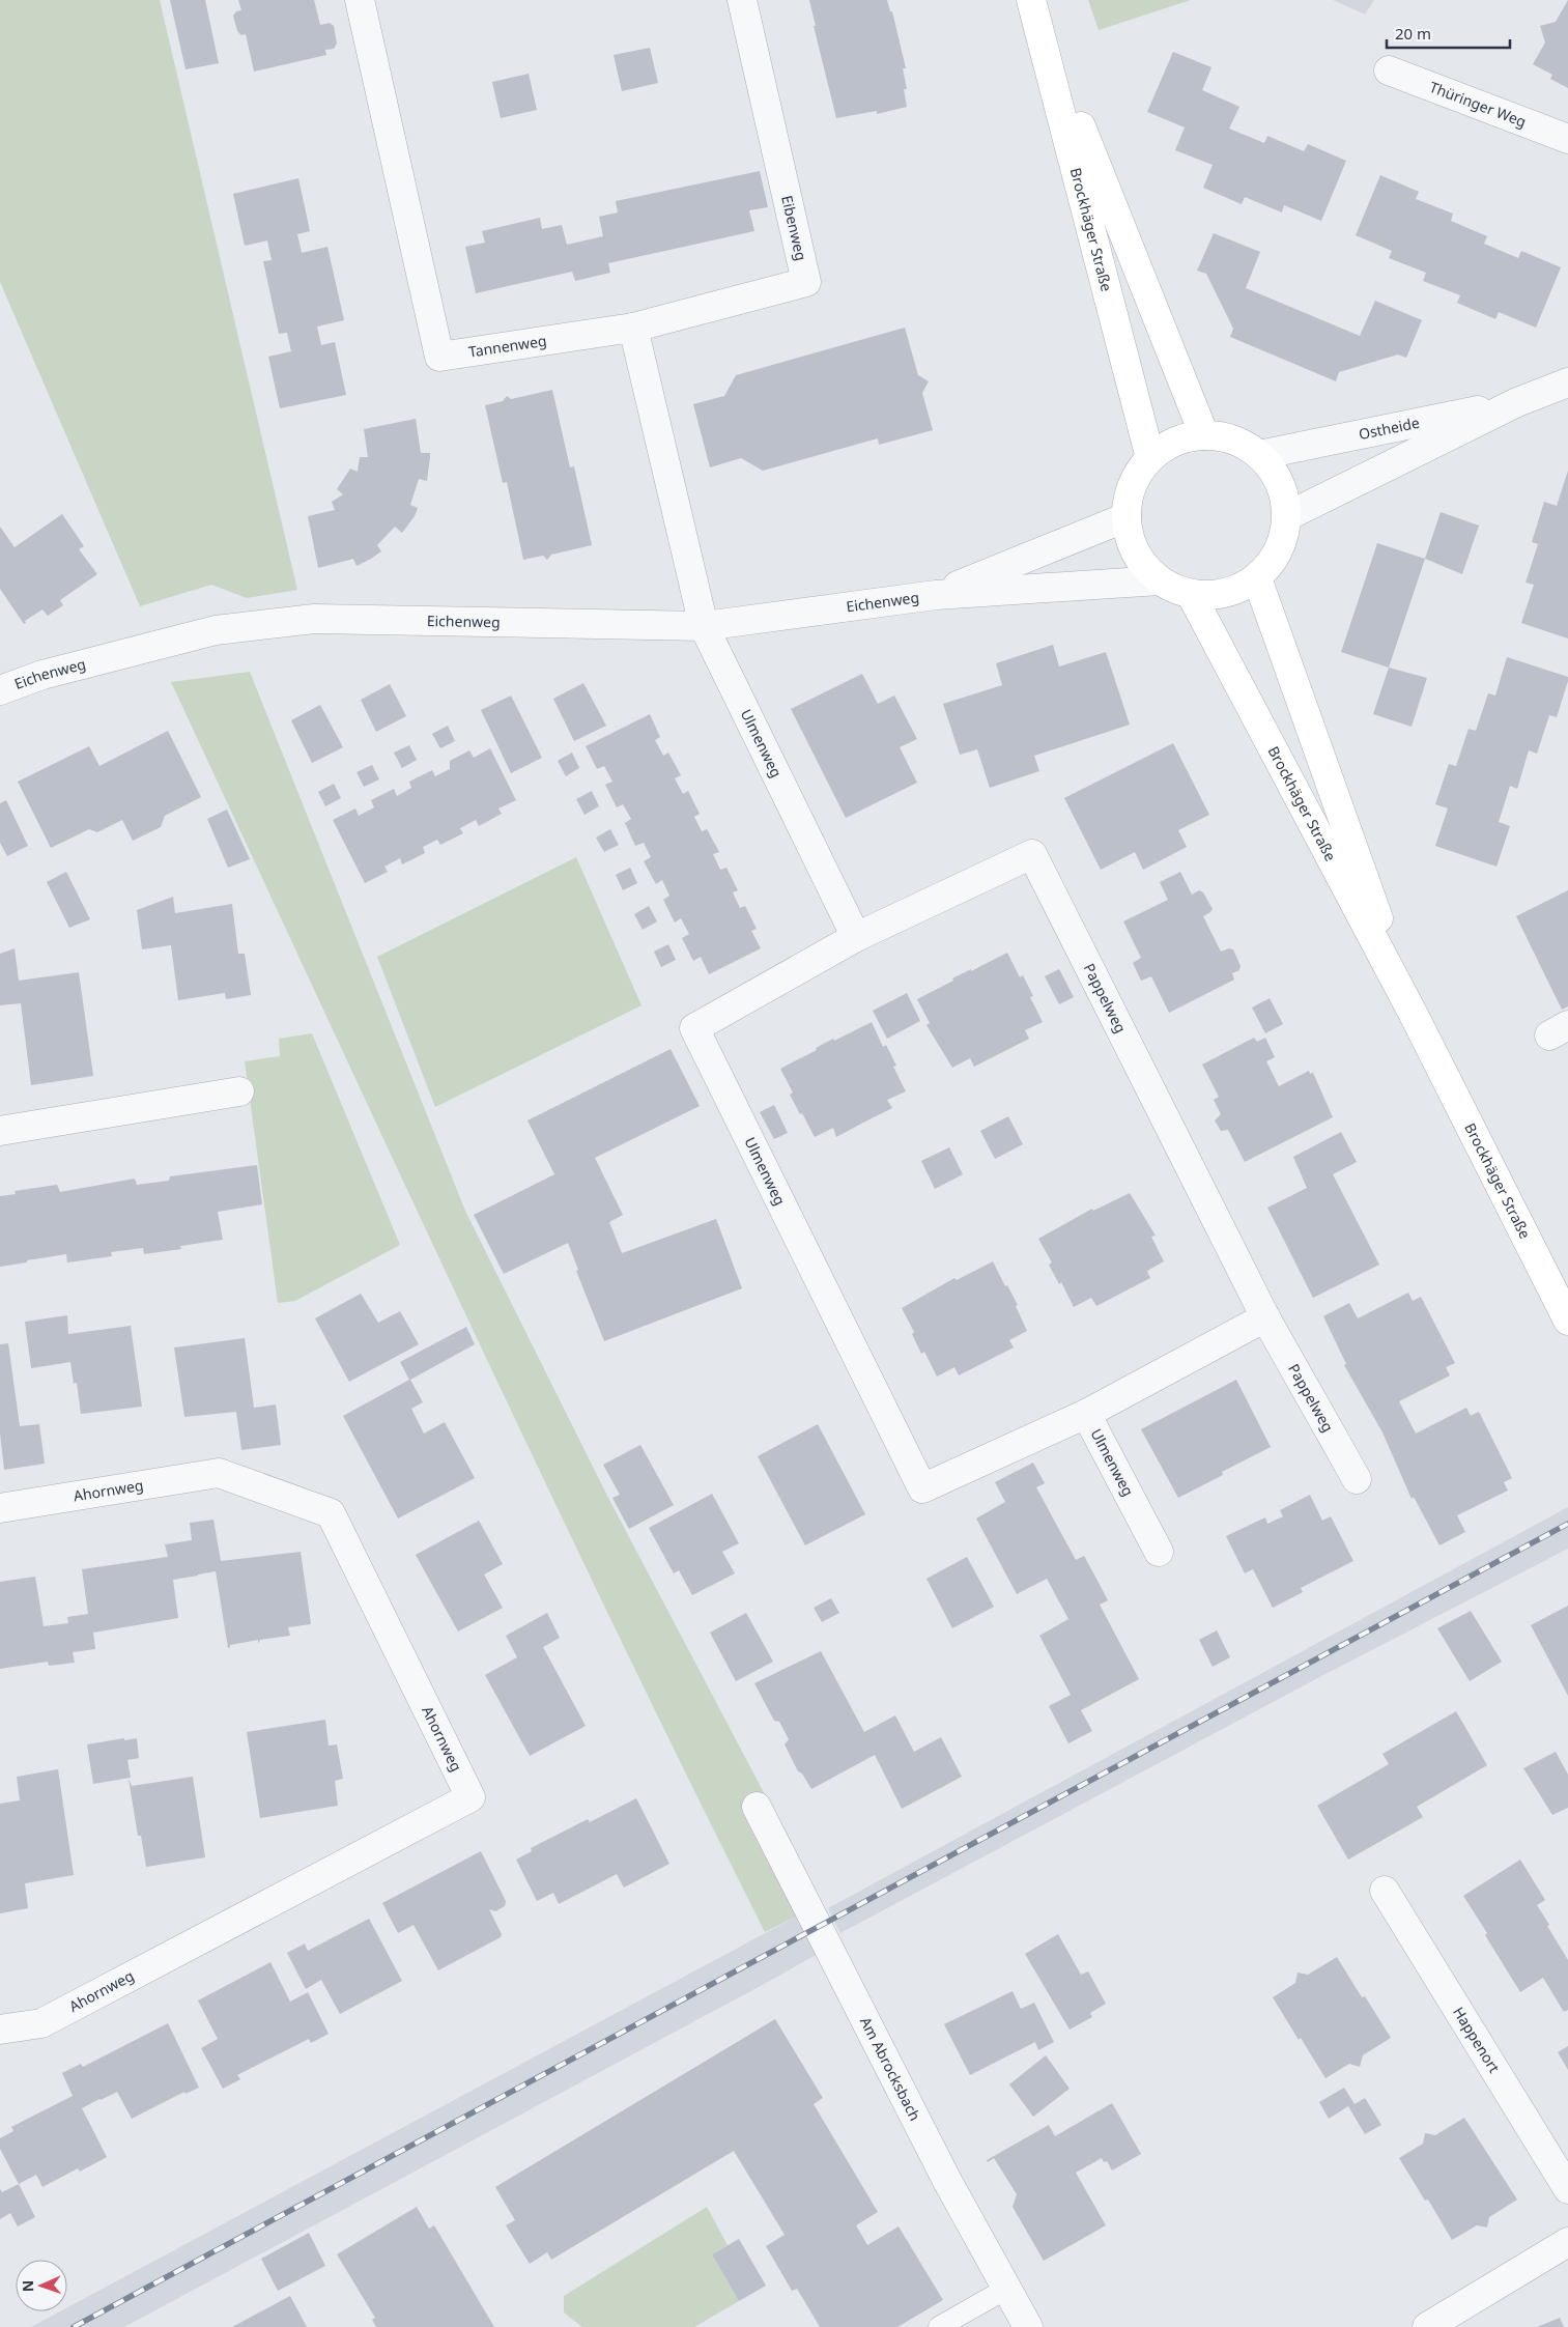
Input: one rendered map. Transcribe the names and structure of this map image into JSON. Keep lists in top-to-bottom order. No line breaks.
{"streets":{"street":["Thüringer Weg","Eibenweg","Brockhäger Straße","Tannenweg","Ostheide","Eichenweg","Ulmenweg","Pappelweg","Ahornweg","Happenort","Am Abrocksbach"]},"crossings":[["Eibenweg","Tannenweg"],["Brockhäger Straße","Ostheide"],["Brockhäger Straße","Eichenweg"],["Ostheide","Eichenweg"],["Eichenweg","Ulmenweg"],["Ulmenweg","Pappelweg"]],"scale_bar":"20 m","north":"left"}
